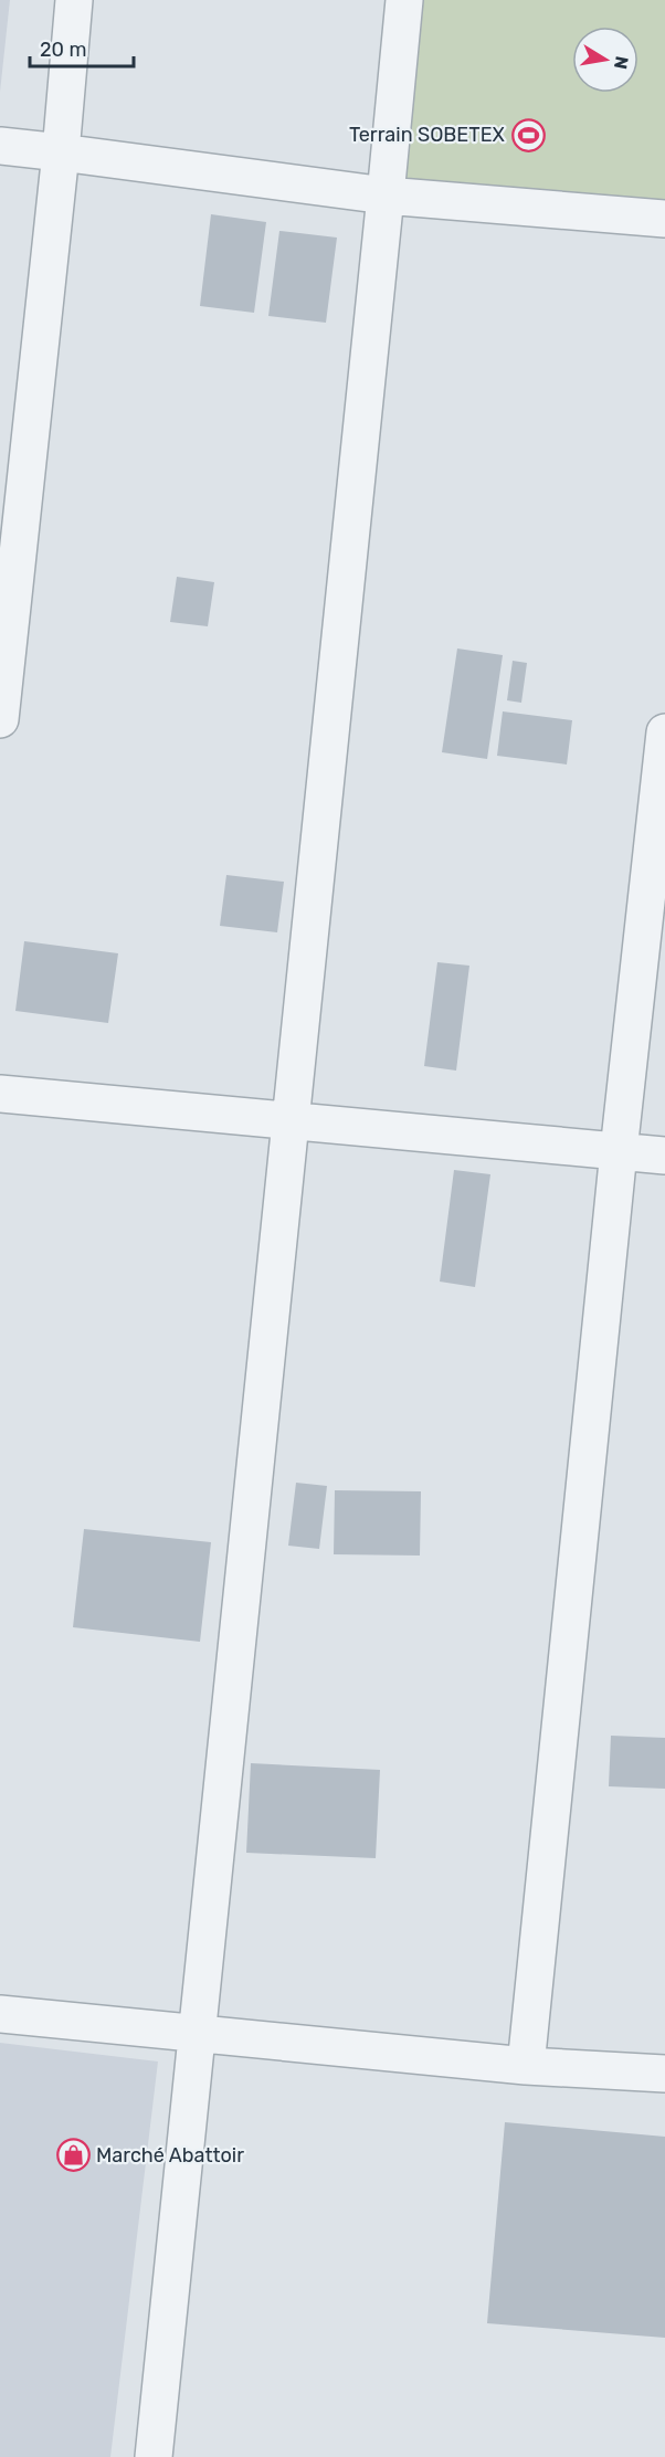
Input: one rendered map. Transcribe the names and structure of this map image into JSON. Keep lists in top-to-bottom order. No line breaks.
{"places":{"sports":["Terrain SOBETEX"],"shop":["Marché Abattoir"]},"scale_bar":"20 m","north":"right"}
